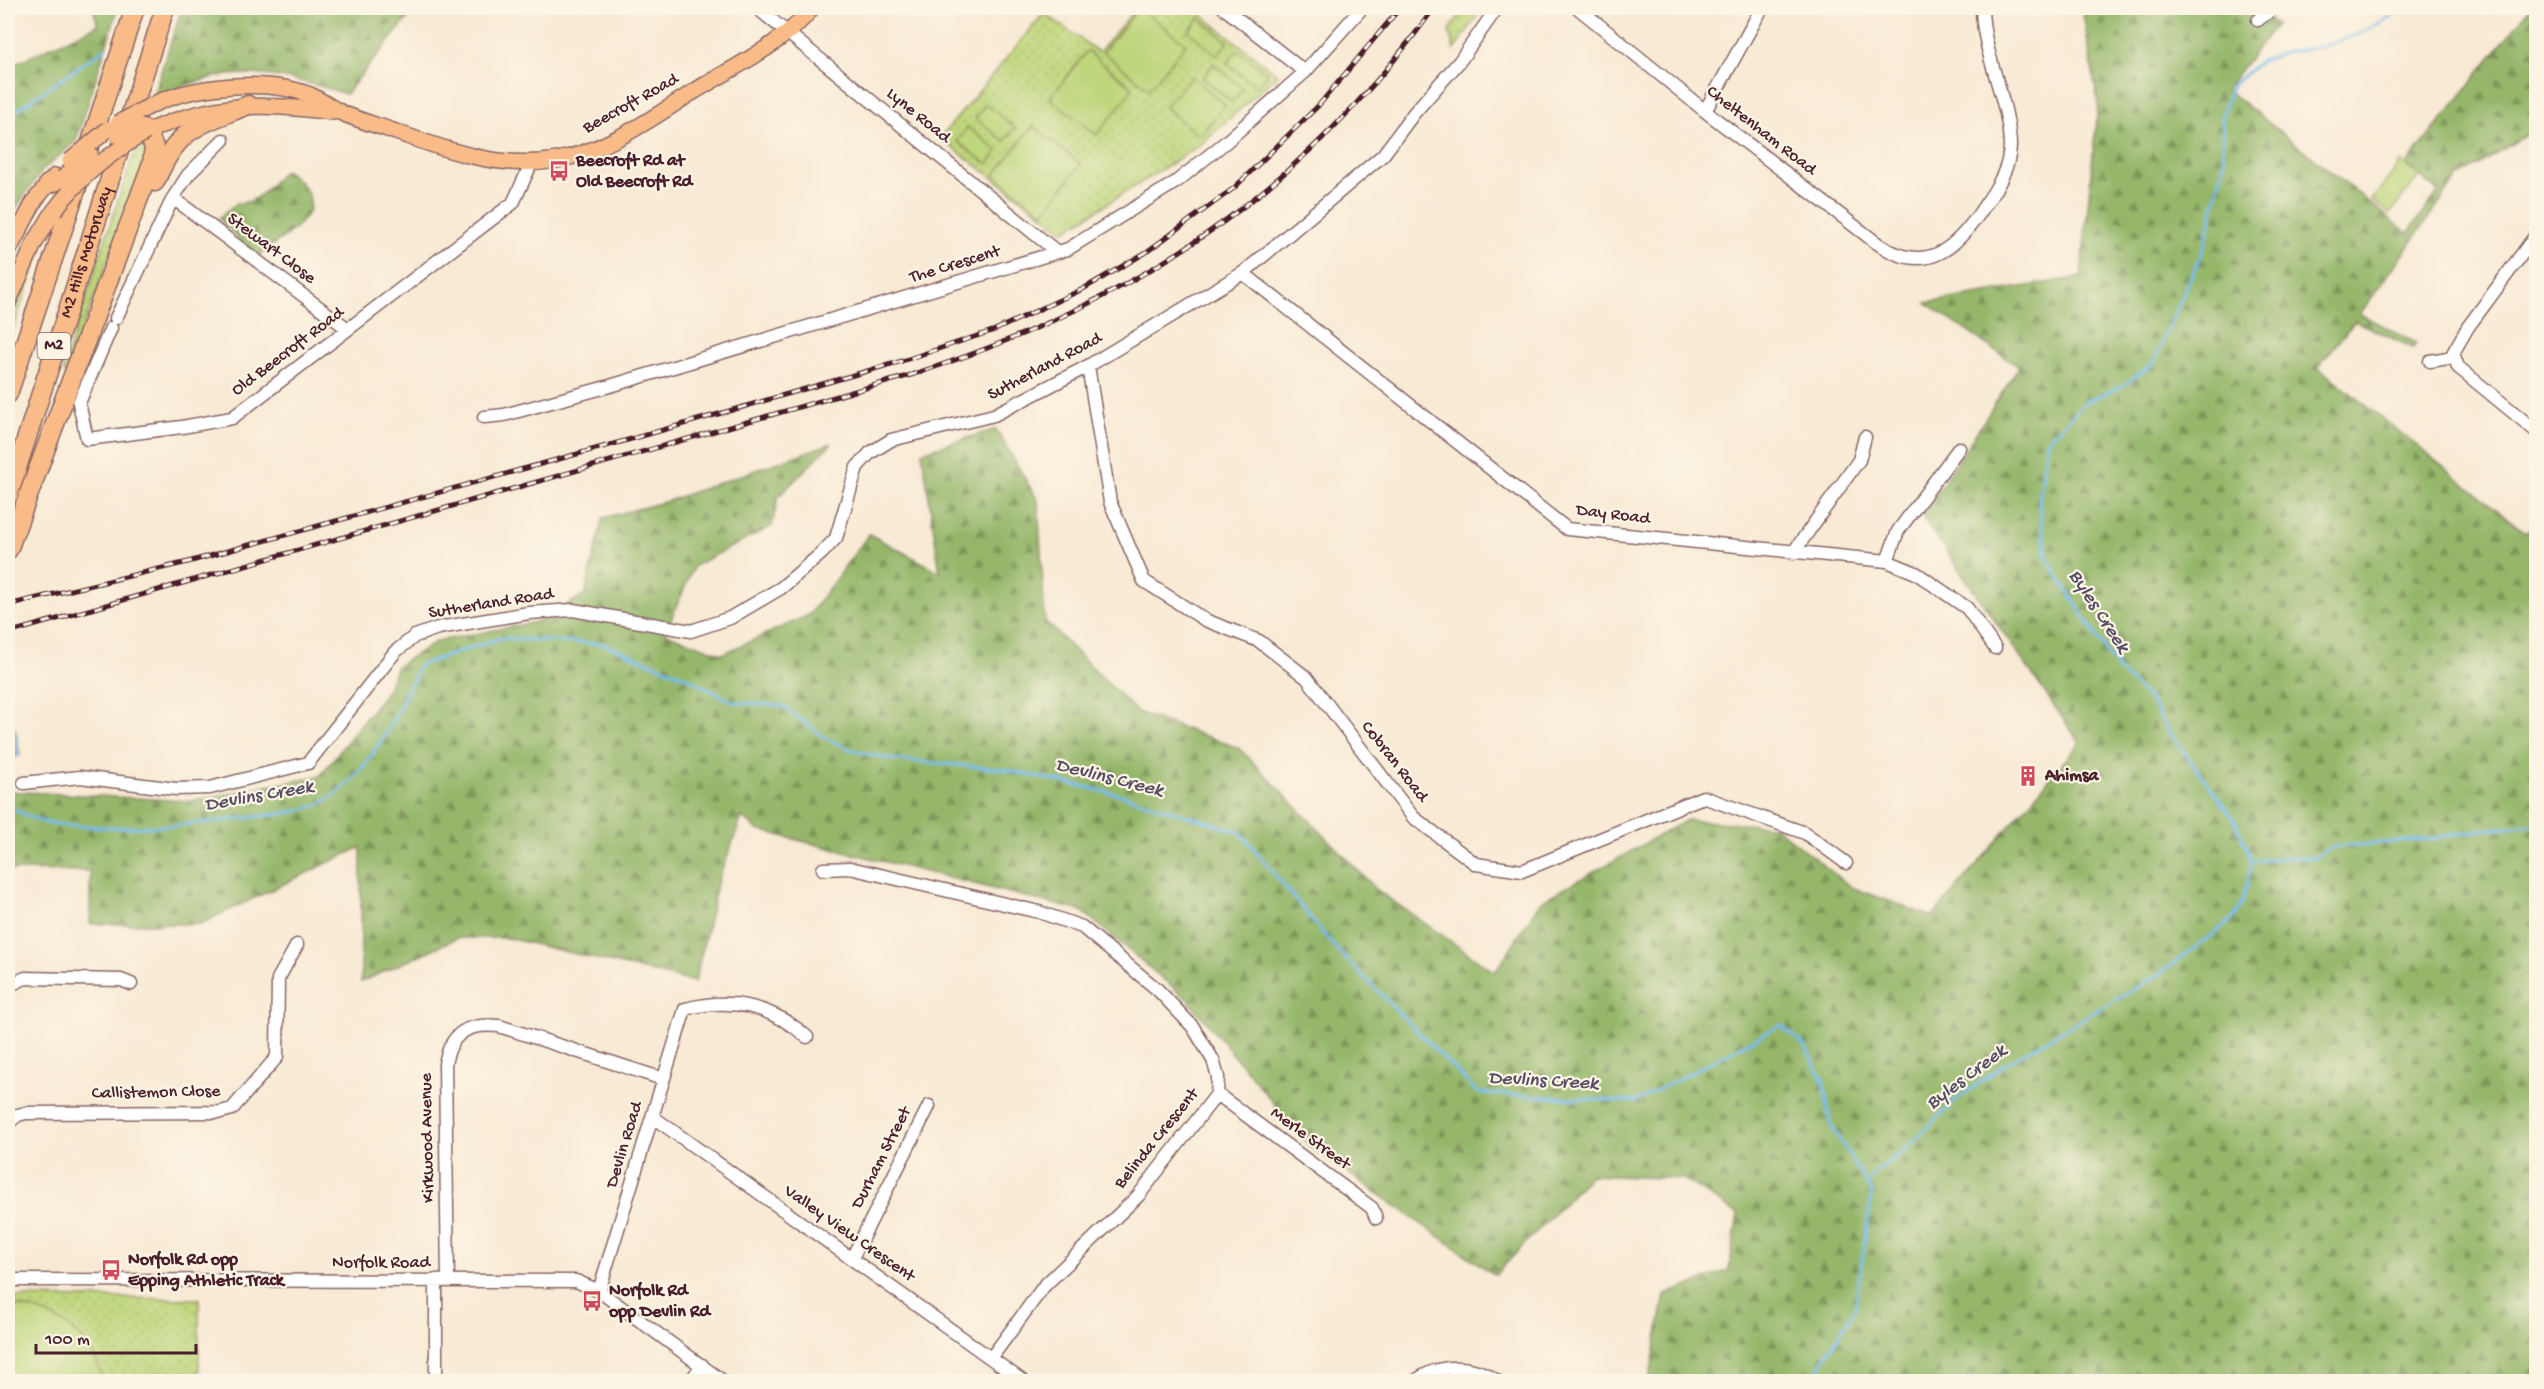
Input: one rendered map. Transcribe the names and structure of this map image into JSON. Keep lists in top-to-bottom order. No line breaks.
{"streets":{"highway":["M2 Hills Motorway","M2"],"main road":["Beecroft Road"],"street":["Lyne Road","Cheltenham Road","Stewart Close","The Crescent","Old Beecroft Road","Sutherland Road","Day Road","Cobran Road","Callistemon Close","Kirkwood Avenue","Belinda Crescent","Merle Street","Devlin Road","Durham Street","Valley View Crescent","Norfolk Road"]},"crossings":[["Beecroft Road","Lyne Road"],["Beecroft Road","M2"],["Beecroft Road","Old Beecroft Road"],["Lyne Road","The Crescent"],["Stewart Close","Old Beecroft Road"],["Sutherland Road","Day Road"],["Sutherland Road","Cobran Road"],["Kirkwood Avenue","Devlin Road"],["Kirkwood Avenue","Norfolk Road"],["Belinda Crescent","Merle Street"],["Belinda Crescent","Valley View Crescent"],["Devlin Road","Valley View Crescent"],["Devlin Road","Norfolk Road"],["Durham Street","Valley View Crescent"]],"water":["Byles Creek","Devlins Creek"],"places":{"bus stop":["Beecroft Rd at Old Beecroft Rd","Norfolk Rd opp Epping Athletic Track","Norfolk Rd opp Devlin Rd"],"building":["Ahimsa"]},"scale_bar":"100 m"}
